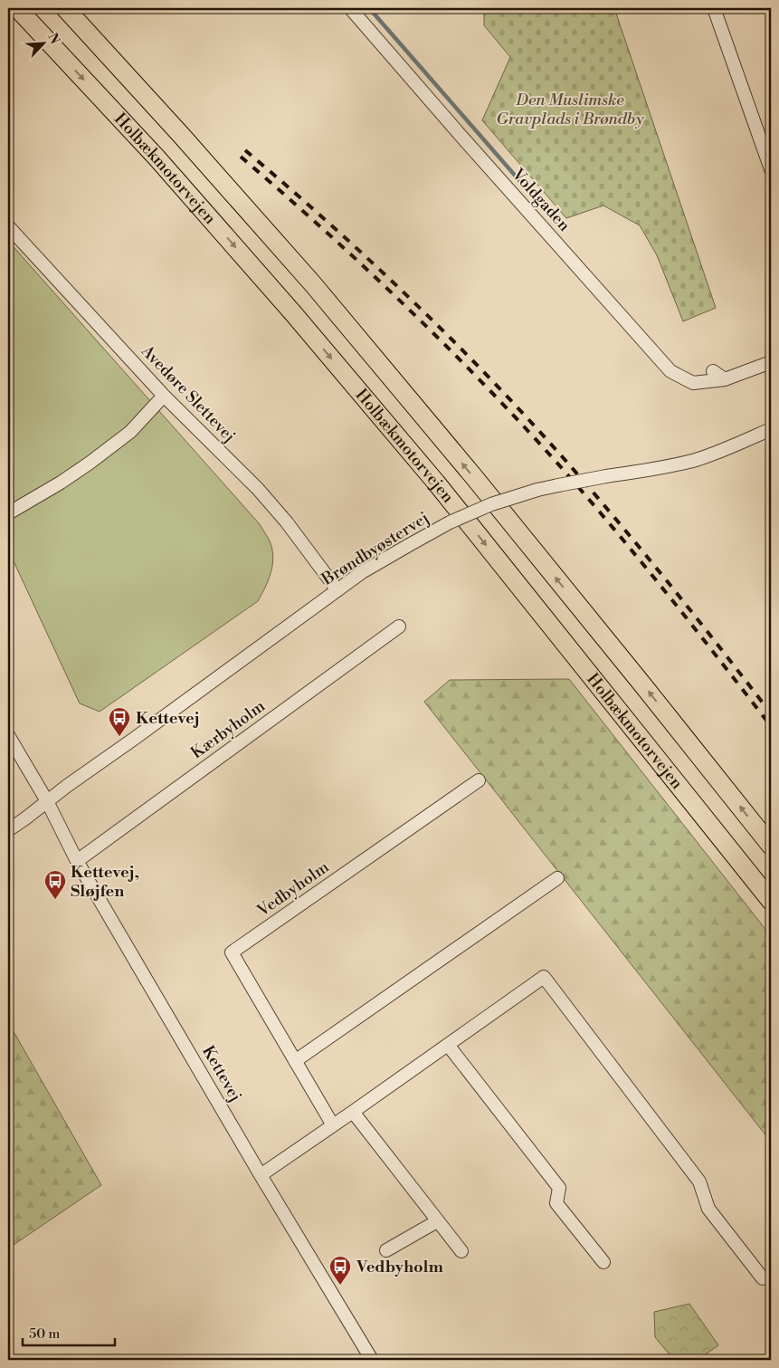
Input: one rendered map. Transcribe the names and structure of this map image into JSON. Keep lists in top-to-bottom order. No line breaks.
{"streets":{"highway":["Holbækmotorvejen"],"street":["Voldgaden","Avedøre Slettevej","Brøndbyøstervej","Kærbyholm","Vedbyholm","Kettevej"]},"crossings":[["Avedøre Slettevej","Brøndbyøstervej"],["Brøndbyøstervej","Kettevej"],["Kærbyholm","Kettevej"]],"parks":["Den Muslimske Gravplads i Brøndby"],"places":{"bus stop":["Kettevej","Kettevej, Sløjfen","Vedbyholm"]},"scale_bar":"50 m","north":"top right"}
